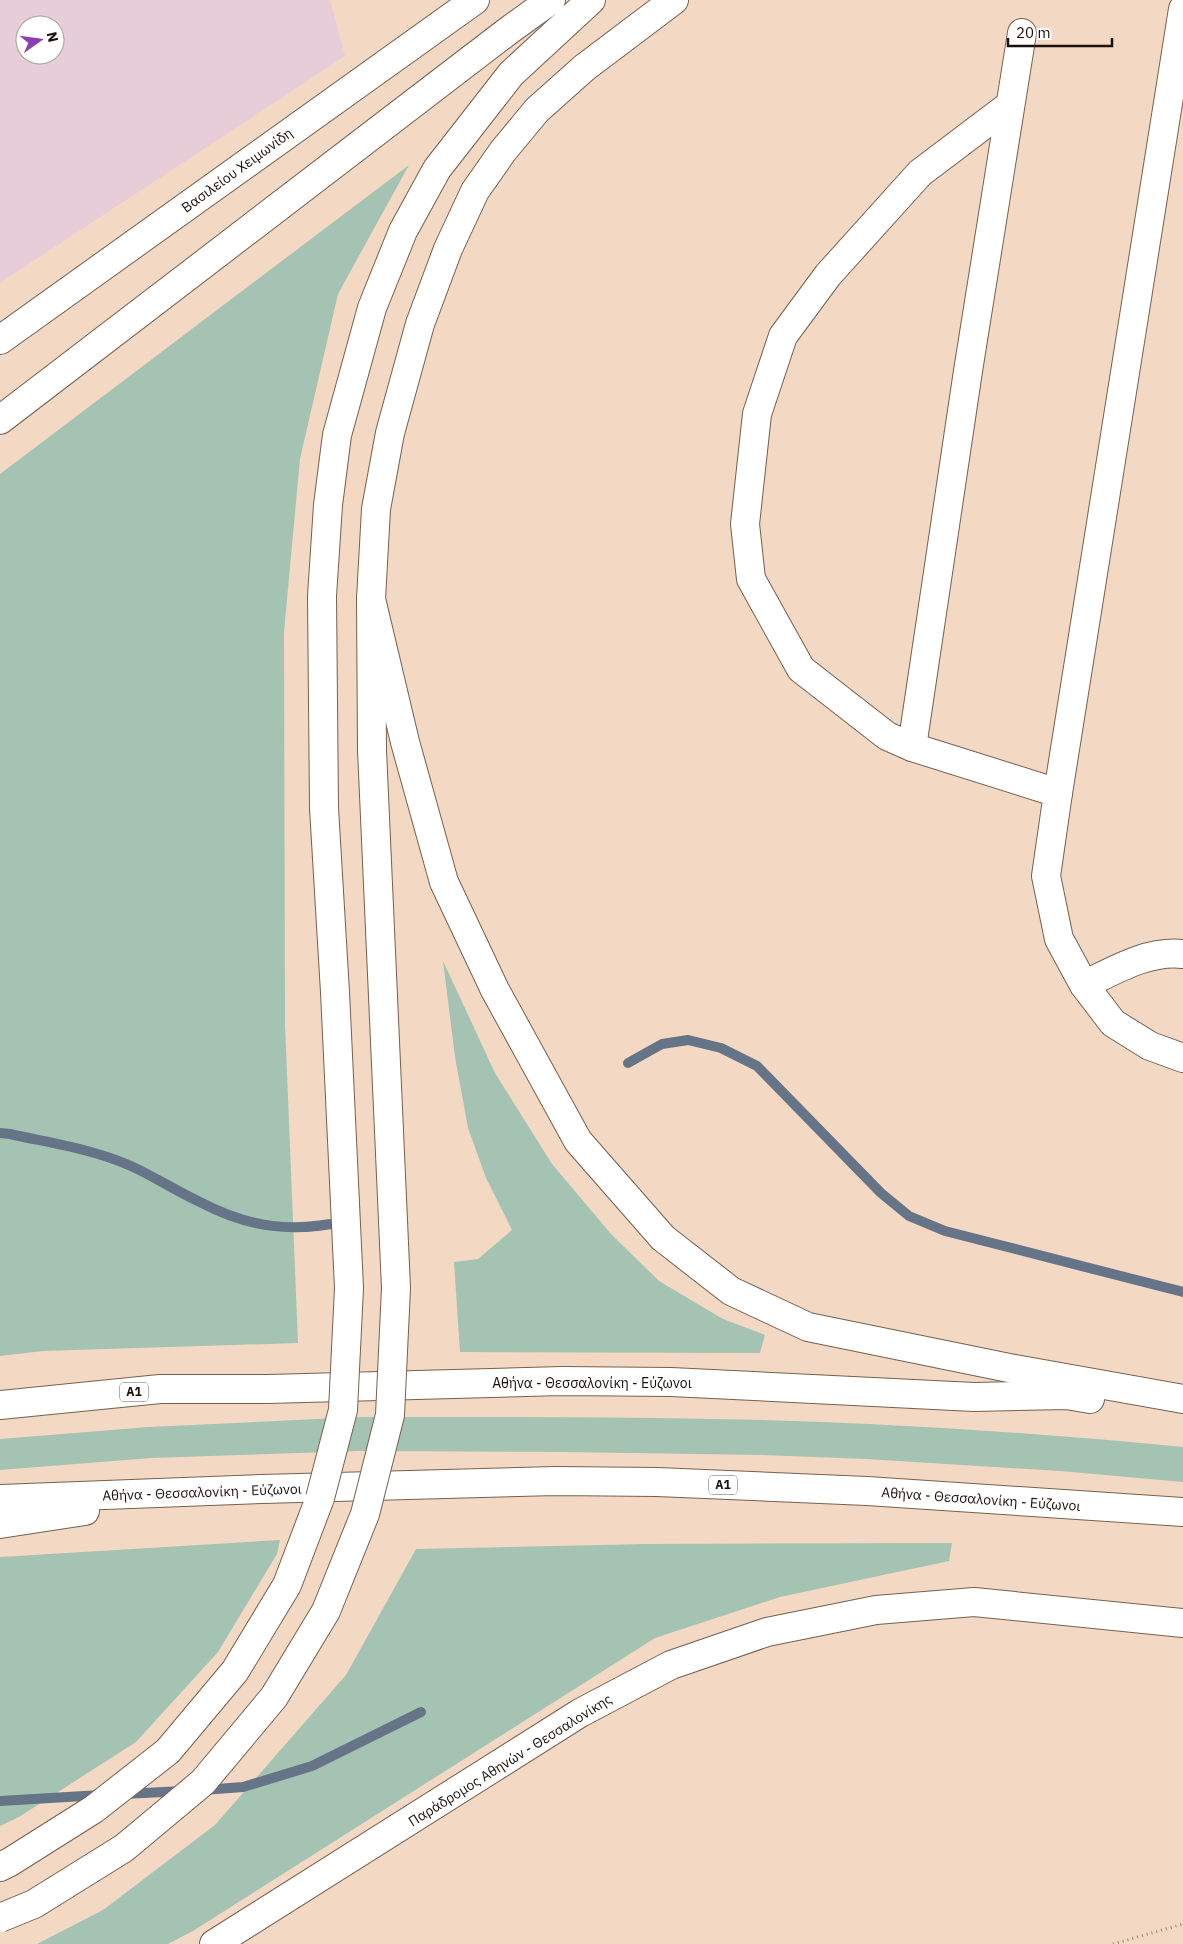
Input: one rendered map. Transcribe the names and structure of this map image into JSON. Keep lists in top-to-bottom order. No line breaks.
{"streets":{"main road":["Βασιλείου Χειμωνίδη","Αθήνα - Θεσσαλονίκη - Εύζωνοι","Α1","Παράδρομος Αθηνών - Θεσσαλονίκης"]},"scale_bar":"20 m","north":"right"}
